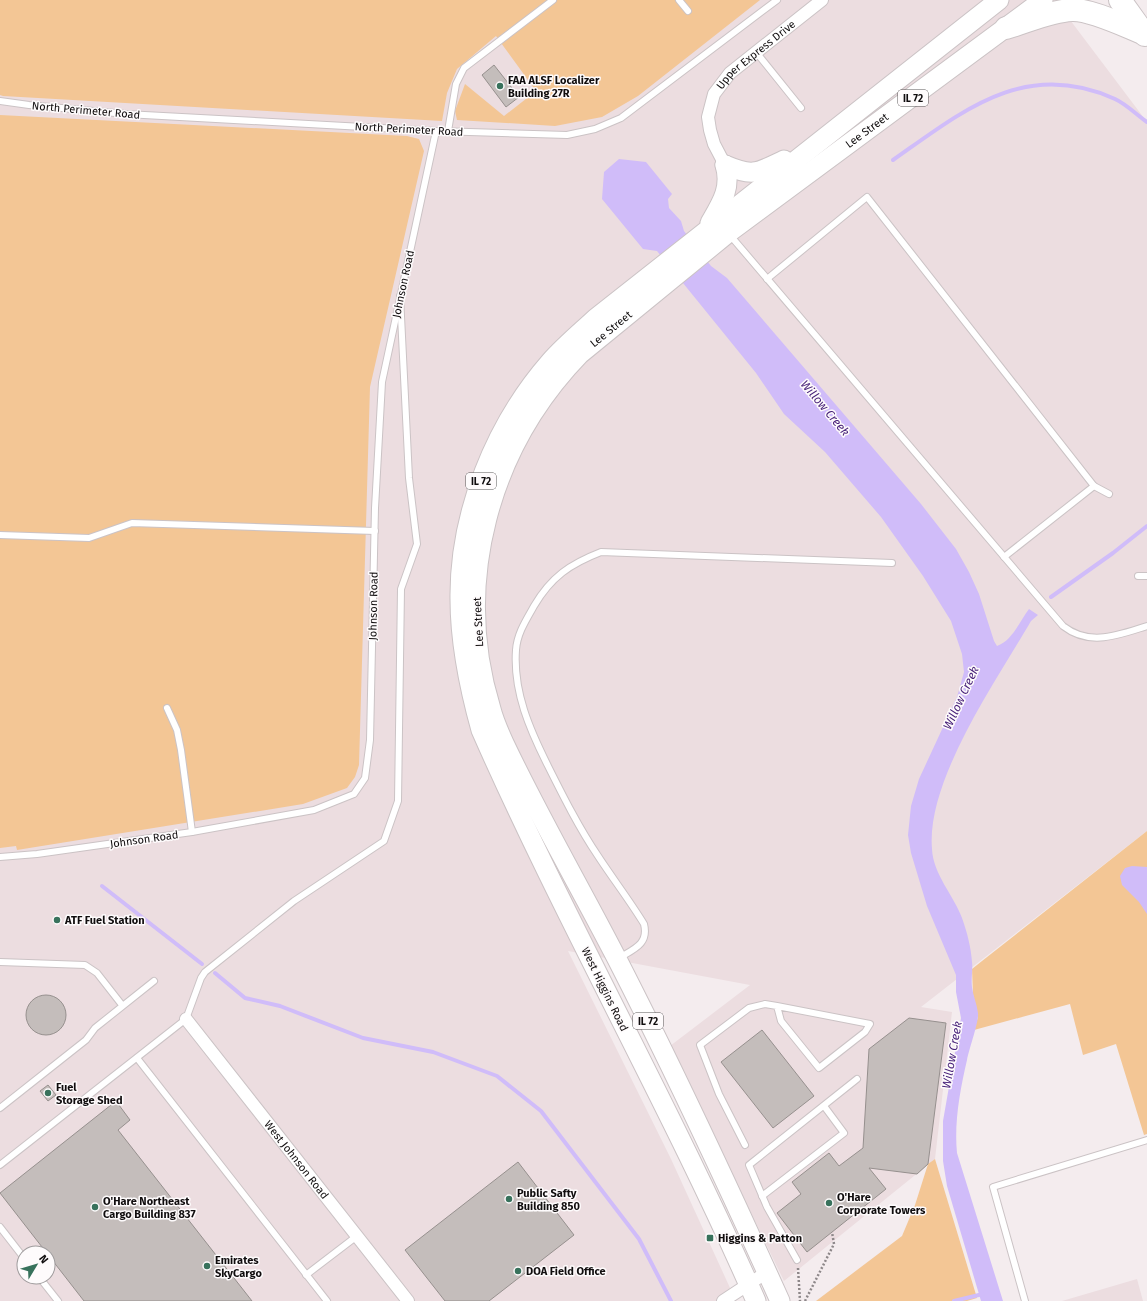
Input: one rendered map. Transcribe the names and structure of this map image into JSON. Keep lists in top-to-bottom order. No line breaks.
{"streets":{"main road":["IL 72","Lee Street","West Higgins Road"],"street":["Upper Express Drive","West Johnson Road"],"lane":["North Perimeter Road","Johnson Road"]},"crossings":[["IL 72","Lee Street"],["North Perimeter Road","Johnson Road"],["Lee Street","West Higgins Road"]],"water":["Willow Creek"],"places":{"other":["FAA ALSF Localizer Building 27R","ATF Fuel Station","Fuel Storage Shed","Public Safty Building 850","O'Hare Corporate Towers","O'Hare Northeast Cargo Building 837","Emirates SkyCargo","DOA Field Office"],"transit":["Higgins & Patton"]},"north":"top right"}
